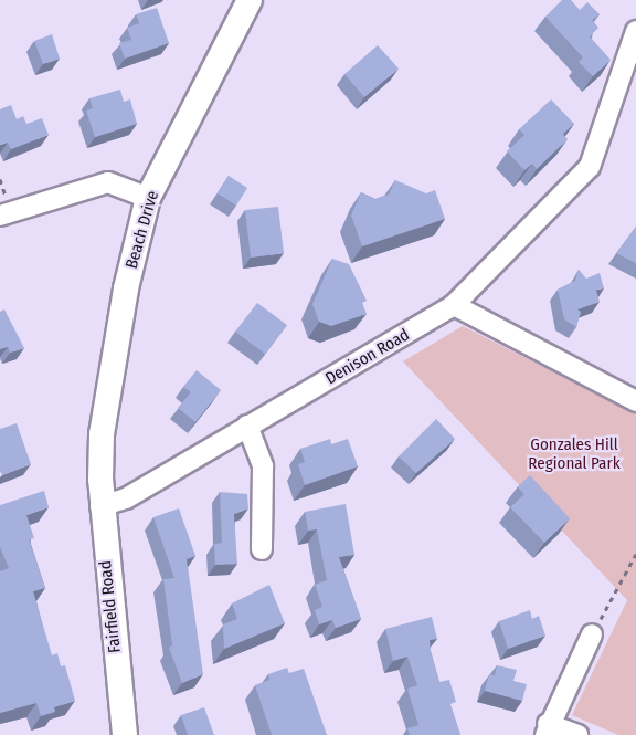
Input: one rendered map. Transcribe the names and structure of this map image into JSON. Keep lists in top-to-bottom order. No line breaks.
{"streets":{"street":["Beach Drive","Denison Road","Fairfield Road"]},"crossings":[["Beach Drive","Fairfield Road"],["Denison Road","Fairfield Road"]],"parks":["Gonzales Hill Regional Park"]}
